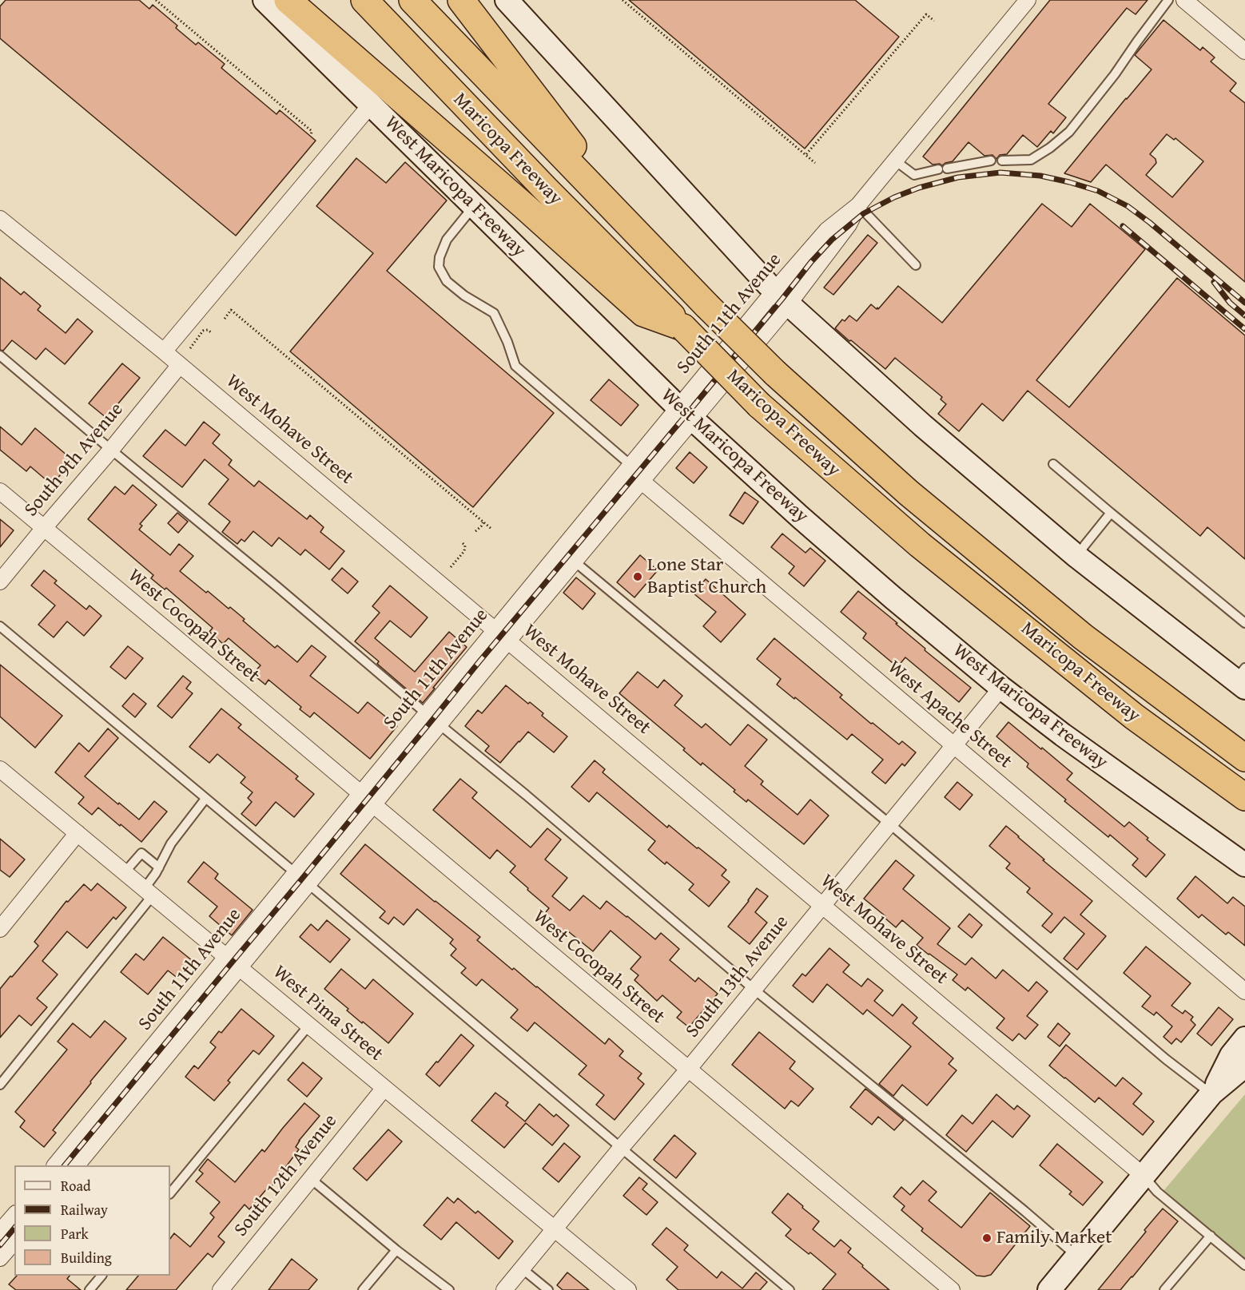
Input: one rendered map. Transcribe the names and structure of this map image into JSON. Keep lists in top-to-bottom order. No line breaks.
{"streets":{"highway":["Maricopa Freeway"],"main road":["West Maricopa Freeway"],"street":["South 11th Avenue","West Mohave Street","South 9th Avenue","West Cocopah Street","West Apache Street","South 13th Avenue","West Pima Street","South 12th Avenue"]},"crossings":[["West Maricopa Freeway","South 11th Avenue"],["West Maricopa Freeway","South 13th Avenue"],["South 11th Avenue","West Mohave Street"],["South 11th Avenue","West Cocopah Street"],["South 11th Avenue","West Apache Street"],["South 11th Avenue","West Pima Street"],["West Mohave Street","South 9th Avenue"],["West Mohave Street","South 13th Avenue"],["South 9th Avenue","West Cocopah Street"],["West Cocopah Street","South 13th Avenue"],["West Apache Street","South 13th Avenue"],["South 13th Avenue","West Pima Street"],["West Pima Street","South 12th Avenue"]],"places":["Lone Star Baptist Church","Family Market"],"legend":["Road","Railway","Park","Building"]}
